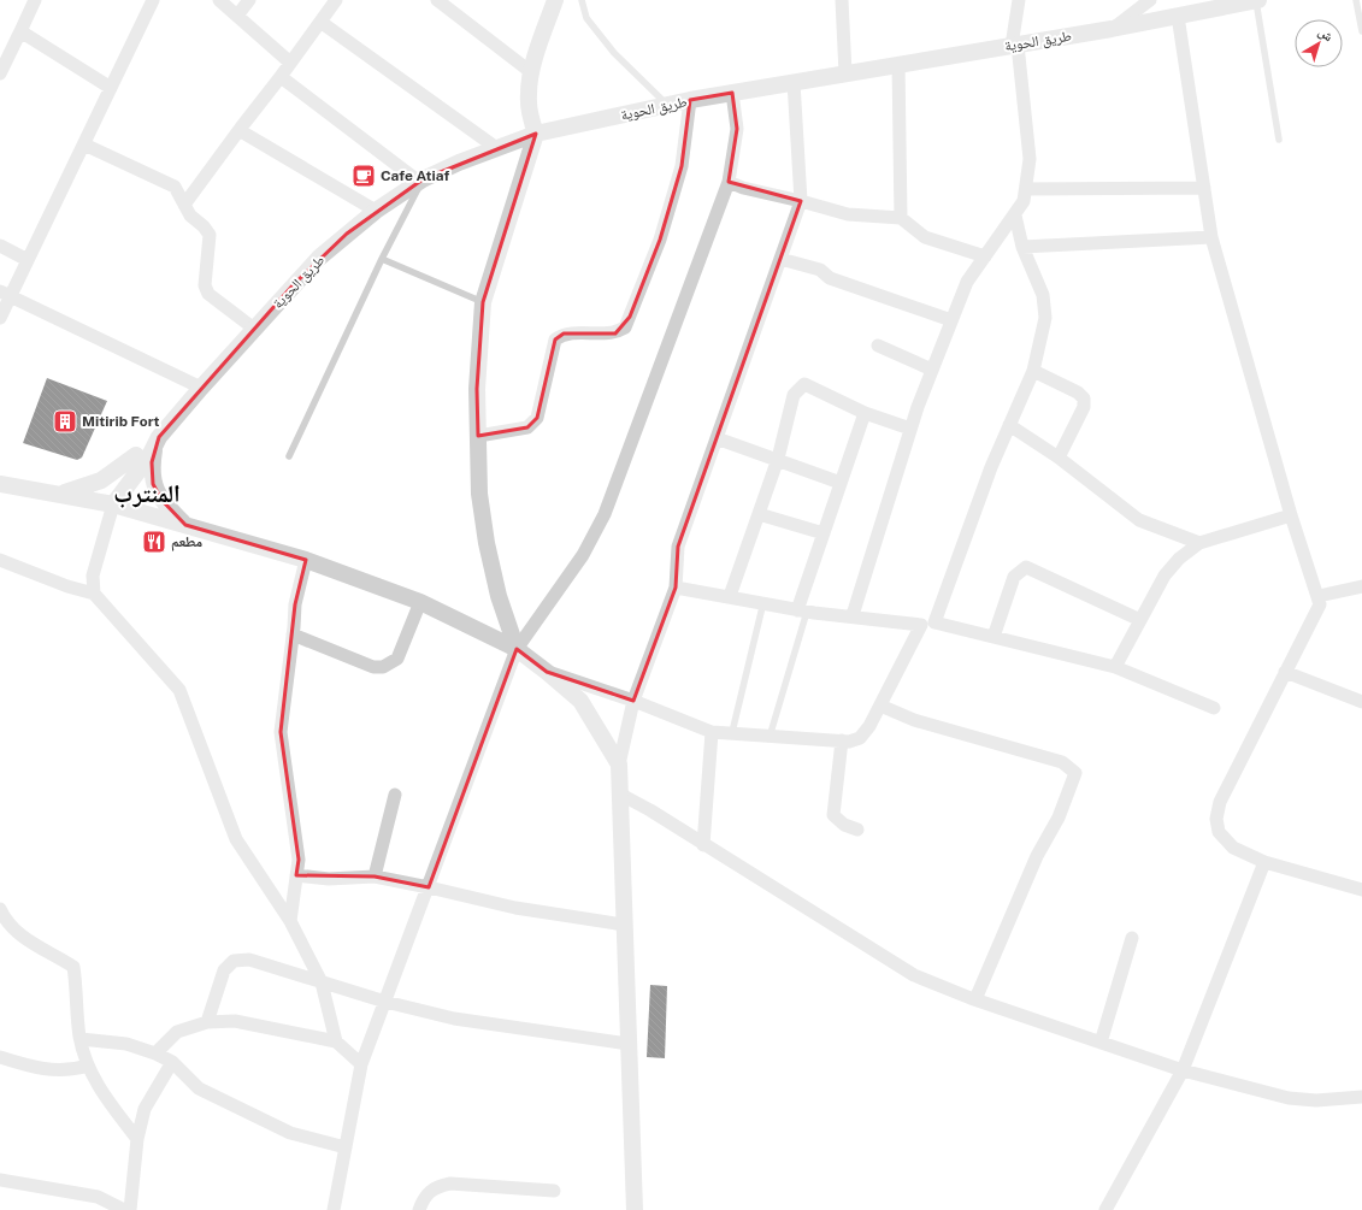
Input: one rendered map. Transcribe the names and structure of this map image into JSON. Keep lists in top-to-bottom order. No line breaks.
{"streets":{"street":["طريق الحوية"]},"districts":["المنترب"],"places":{"cafe":["Cafe Atiaf"],"building":["Mitirib Fort"],"restaurant":["مطعم"]},"north":"top right"}
